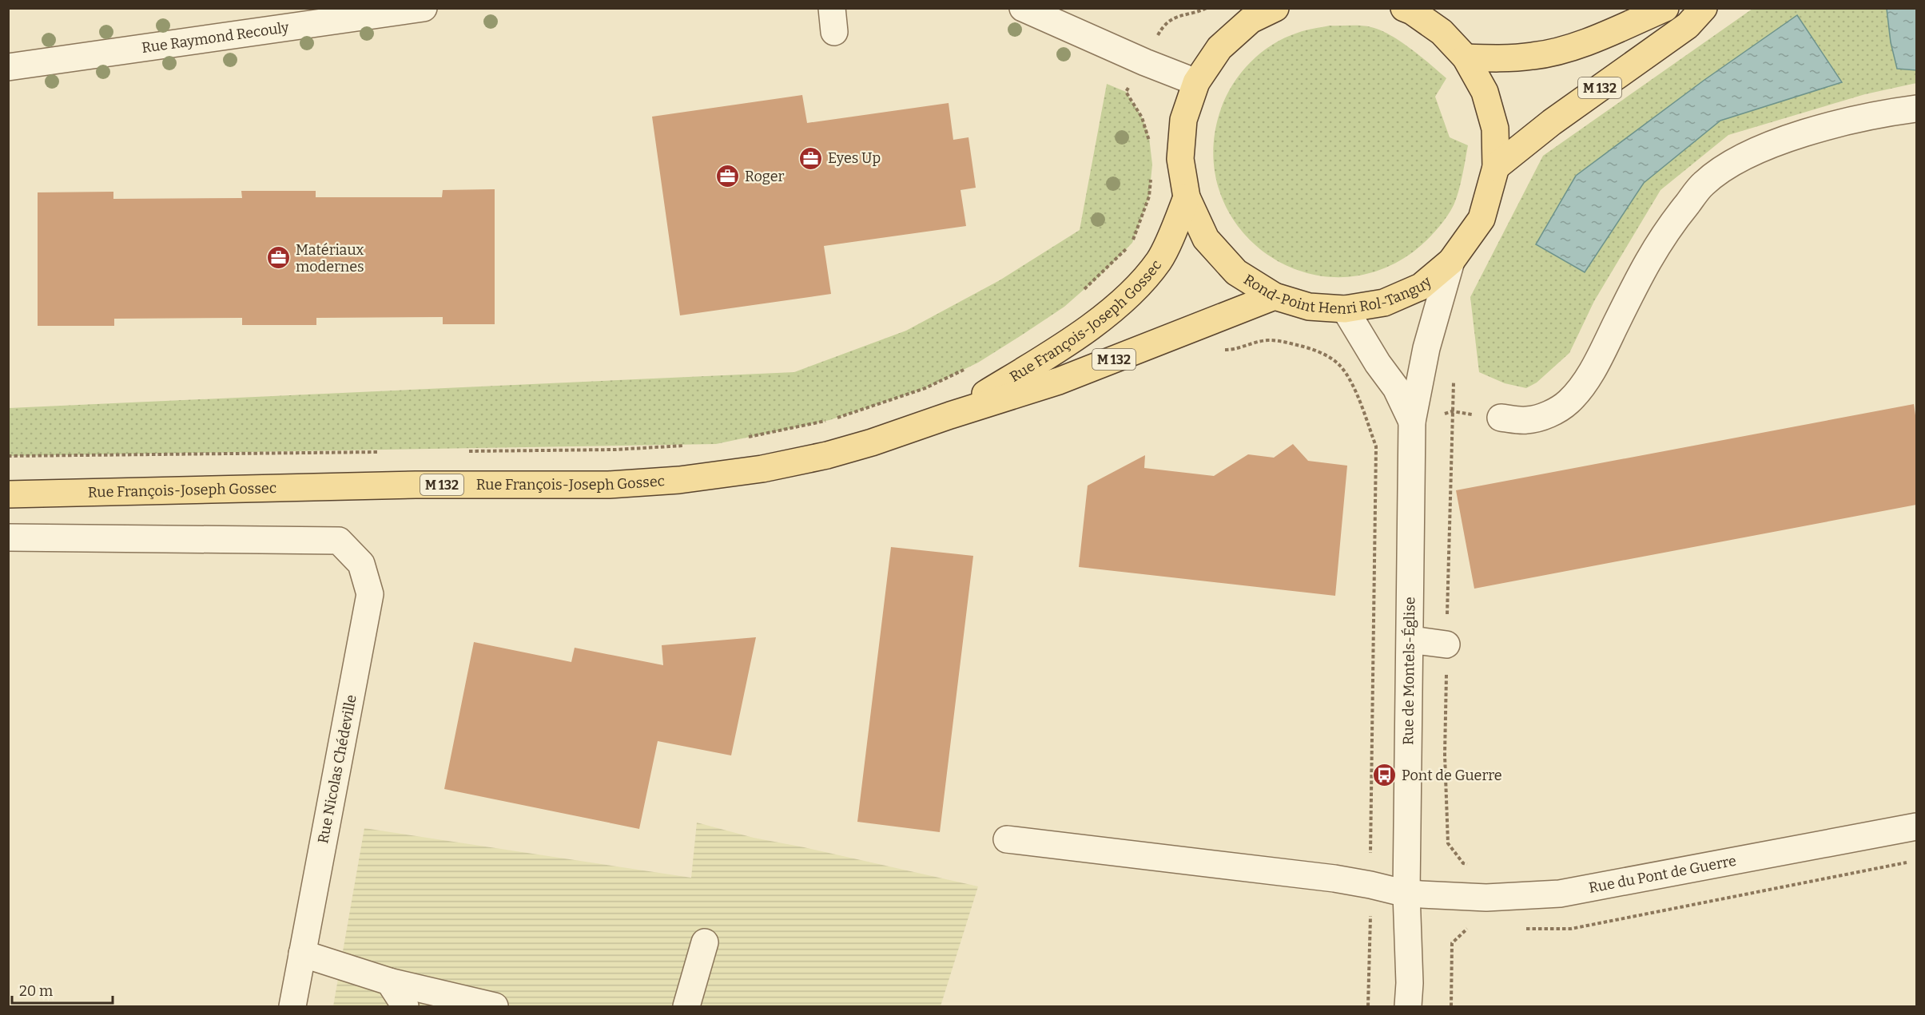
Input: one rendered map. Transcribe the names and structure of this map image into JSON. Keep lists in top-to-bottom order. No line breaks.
{"streets":{"main road":["M 132","Rond-Point Henri Rol-Tanguy","Rue François-Joseph Gossec"],"street":["Rue Raymond Recouly","Rue de Montels-Église","Rue Nicolas Chédeville","Rue du Pont de Guerre"]},"crossings":[["M 132","Rond-Point Henri Rol-Tanguy"],["Rond-Point Henri Rol-Tanguy","Rue François-Joseph Gossec"],["Rond-Point Henri Rol-Tanguy","Rue de Montels-Église"],["Rue de Montels-Église","Rue du Pont de Guerre"]],"places":{"office":["Eyes Up","Roger","Matériaux modernes"],"bus stop":["Pont de Guerre"]},"scale_bar":"20 m"}
